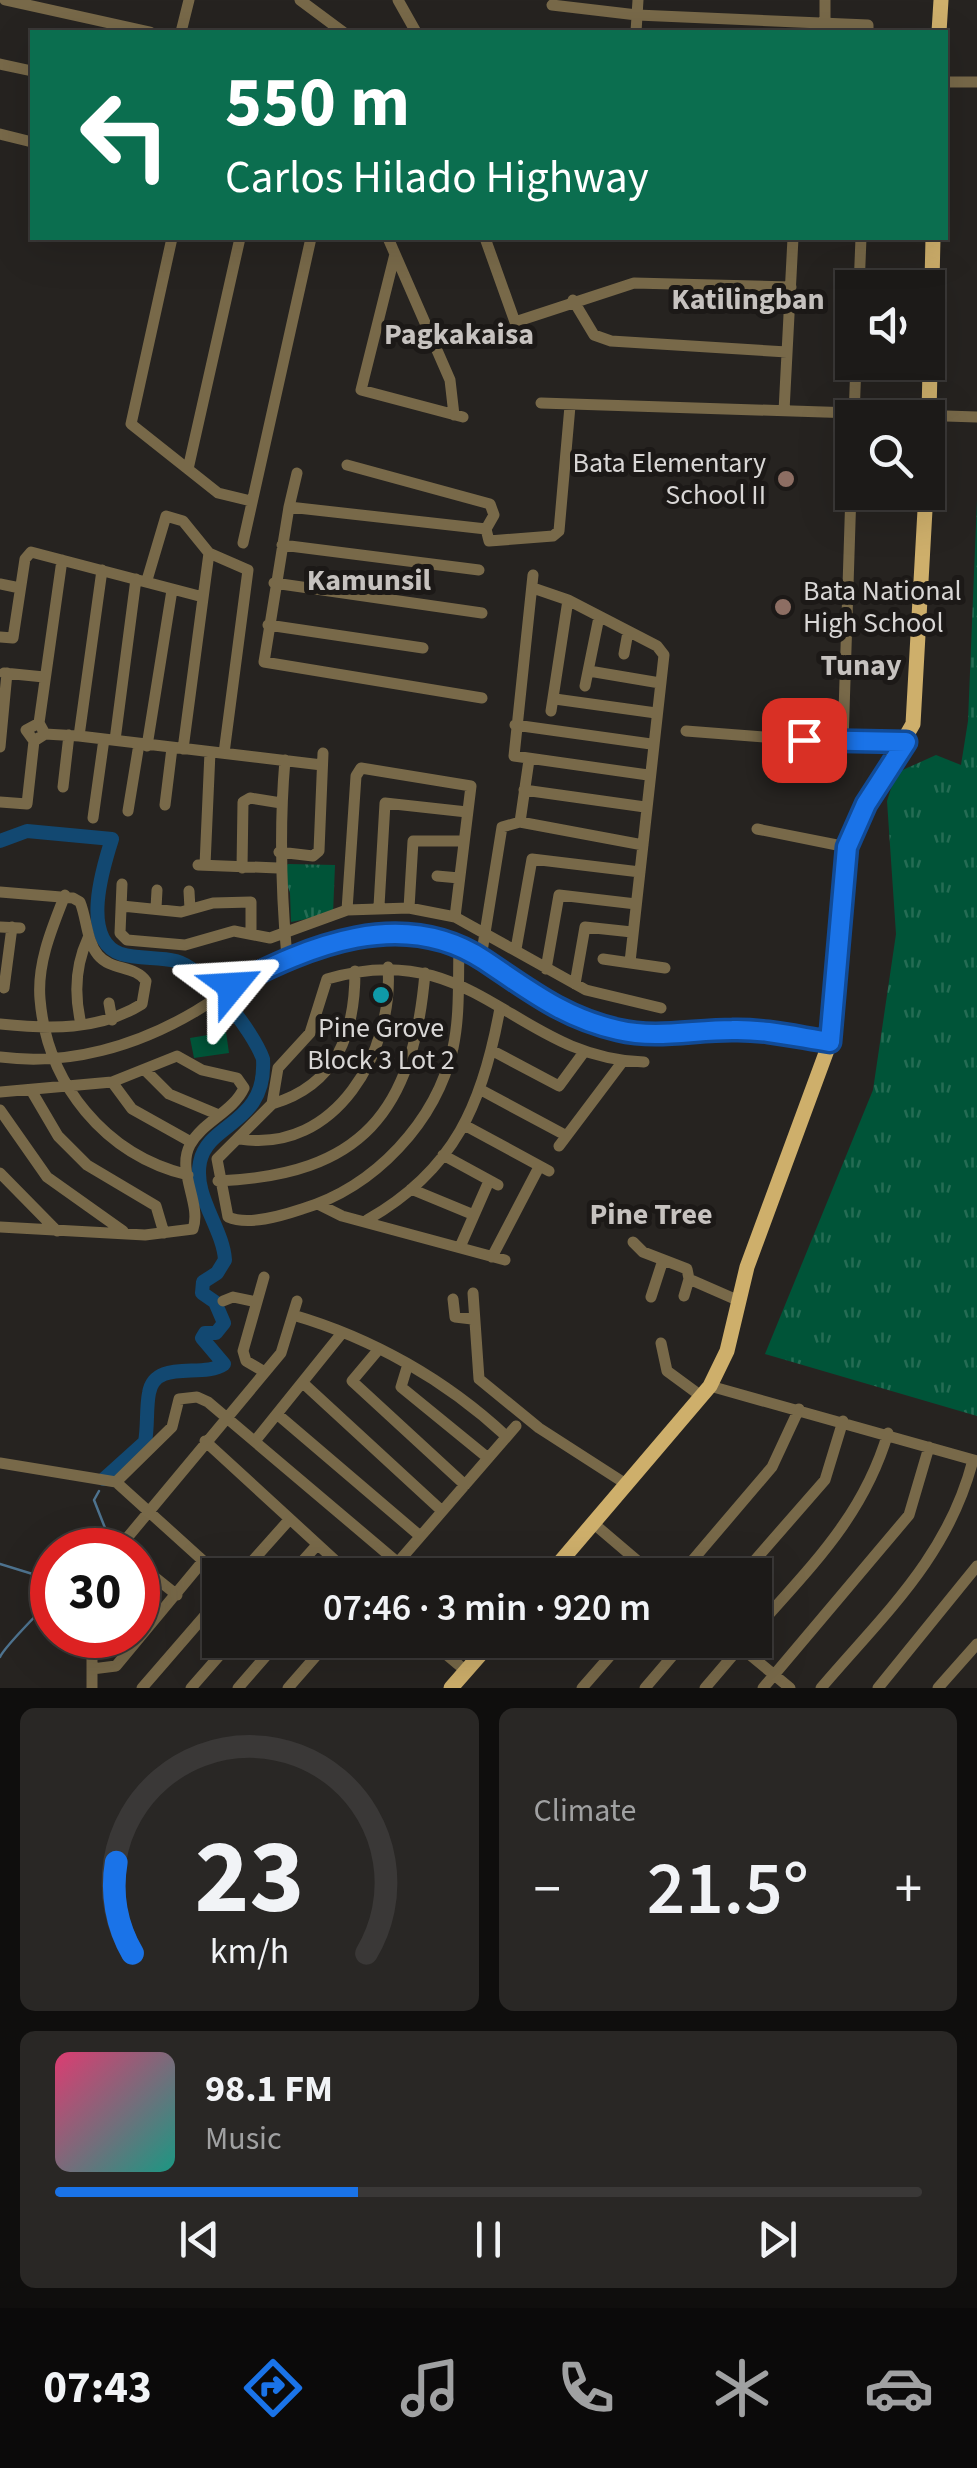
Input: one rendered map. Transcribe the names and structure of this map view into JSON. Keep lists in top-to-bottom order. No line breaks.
{"districts":["Katilingban","Pagkakaisa","Kamunsil","Tunay","Pine Tree"],"places":["Bata Elementary School II","Bata National High School","Pine Grove Block 3 Lot 2"],"page":{"turn":["550 m","Carlos Hilado Highway"],"limit":"30","trip":"07:46 · 3 min · 920 m","tile":"Climate","heat":["−","21.5°","+"],"song":["98.1 FM","Music"],"tabs":"07:43","gauge":["23","km/h"]}}
